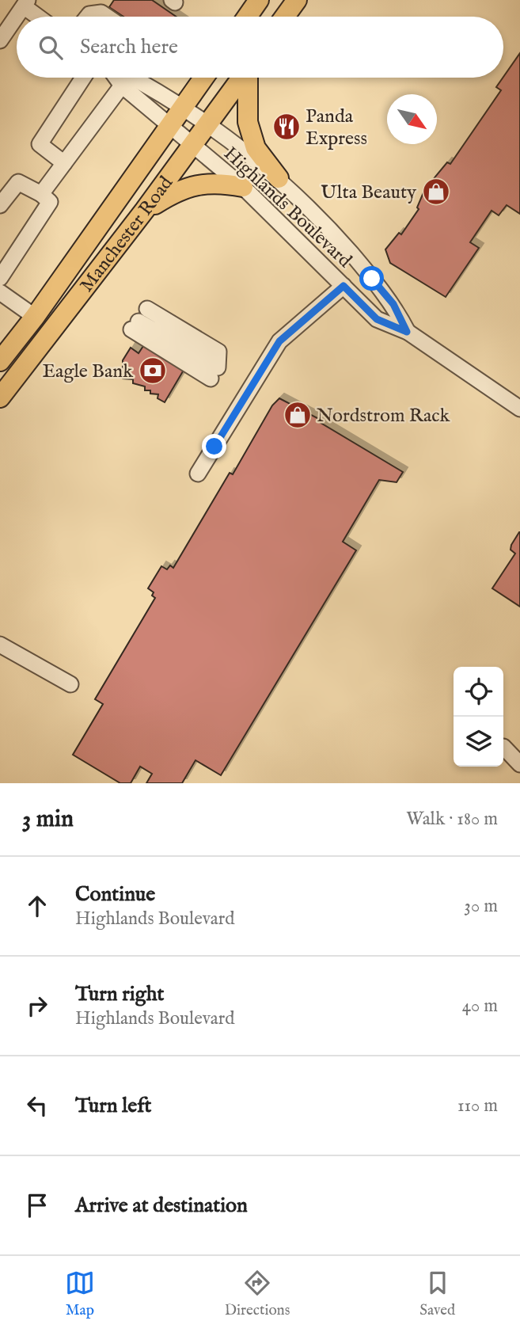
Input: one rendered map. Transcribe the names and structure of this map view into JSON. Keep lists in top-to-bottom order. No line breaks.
{"streets":{"main road":["Manchester Road"],"street":["Highlands Boulevard"]},"crossings":[["Highlands Boulevard","Manchester Road"]],"places":{"restaurant":["Panda Express"],"shop":["Ulta Beauty","Nordstrom Rack"],"bank":["Eagle Bank"]},"north":"bottom right","page":{"search":"Search here","heading":["3 min","Walk · 180 m"],"list":[["Continue","Highlands Boulevard","30 m"],["Turn right","Highlands Boulevard","40 m"],["Turn left","110 m"],"Arrive at destination"],"nav":["Map","Directions","Saved"]}}
